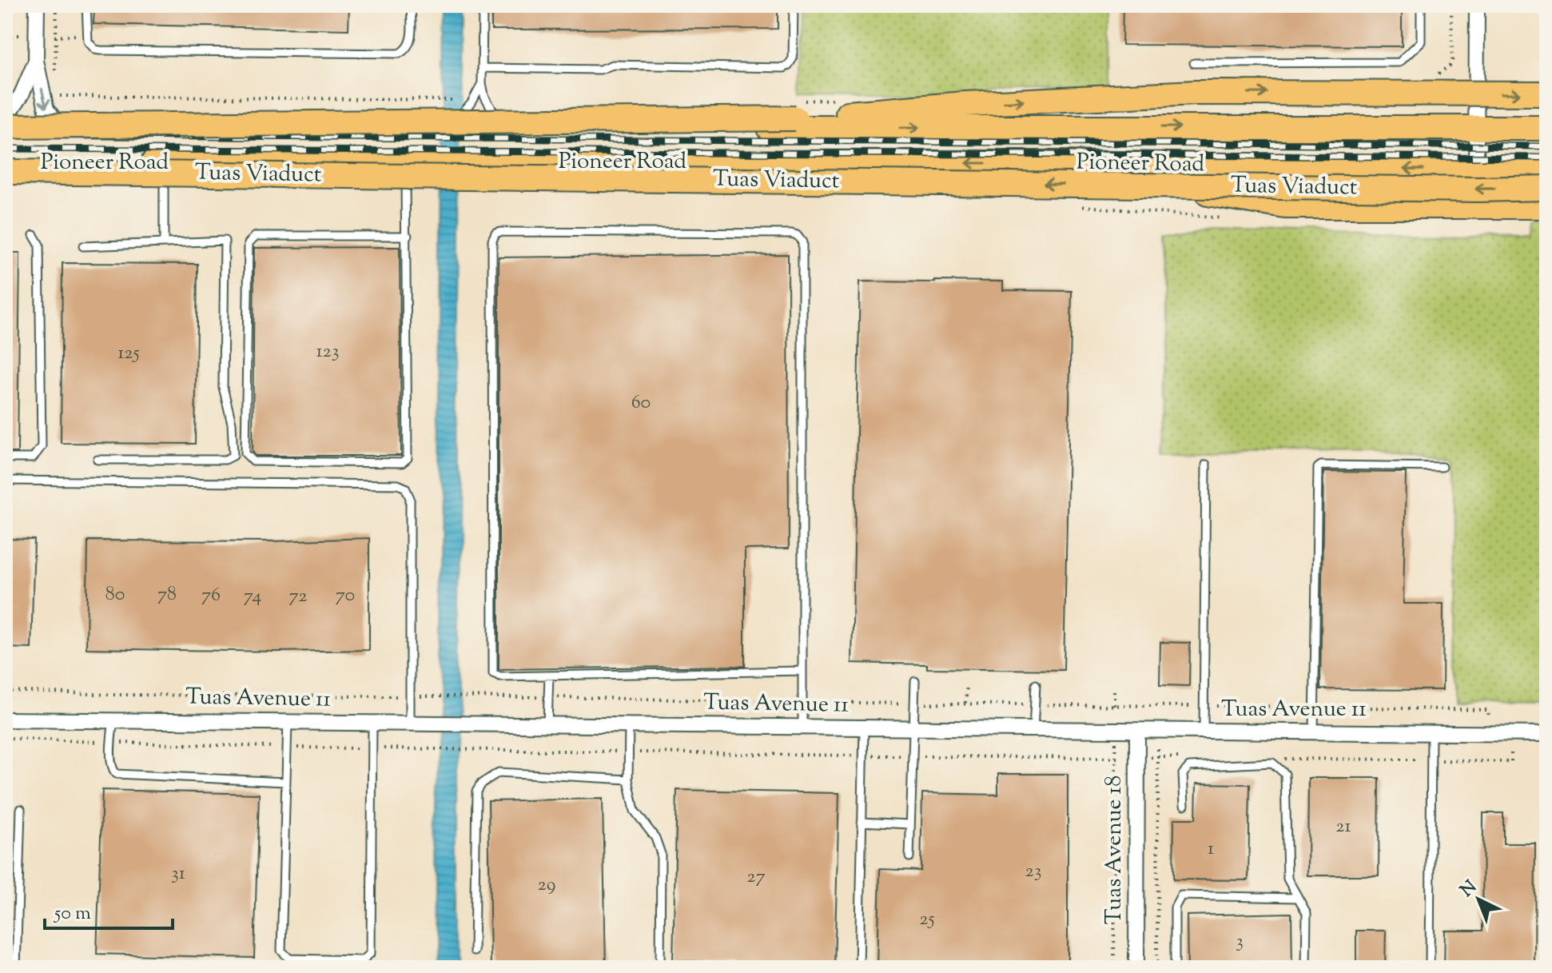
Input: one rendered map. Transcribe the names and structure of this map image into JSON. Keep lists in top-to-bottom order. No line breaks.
{"streets":{"main road":["Pioneer Road","Tuas Viaduct"],"street":["Tuas Avenue 11","Tuas Avenue 18"]},"crossings":[["Tuas Avenue 11","Tuas Avenue 18"]],"house_numbers":["123","125","60","80","78","76","70","74","72","21","1","23","31","27","29","25","3"],"scale_bar":"50 m","north":"top left"}
